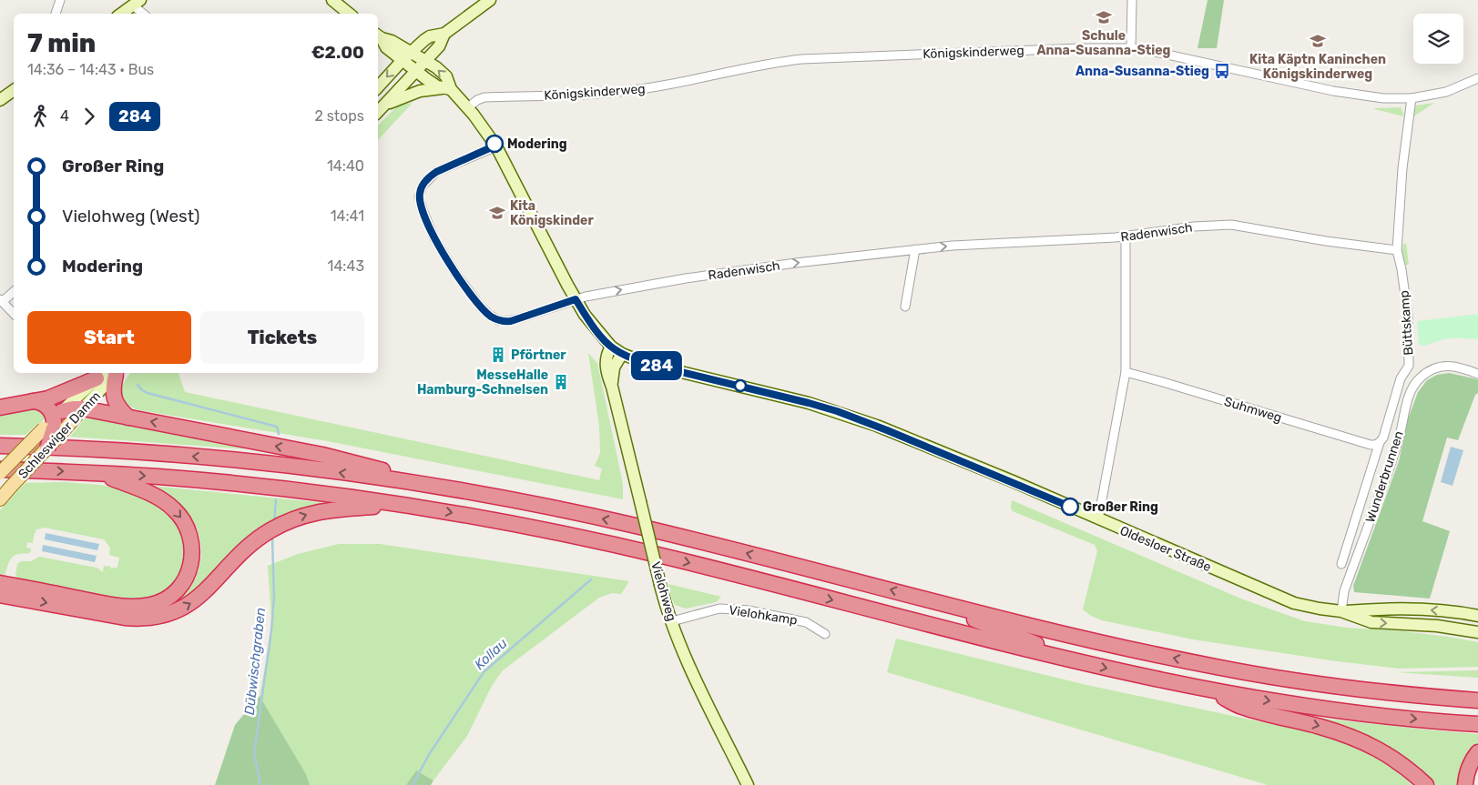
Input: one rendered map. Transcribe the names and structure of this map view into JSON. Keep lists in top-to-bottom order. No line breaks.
{"streets":{"main road":["Schleswiger Damm","Oldesloer Straße","Vielohweg"],"street":["Königskinderweg","Radenwisch","Büttskamp","Suhmweg","Wunderbrunnen","Vielohkamp"]},"crossings":[["Königskinderweg","Büttskamp"],["Königskinderweg","Oldesloer Straße"],["Radenwisch","Büttskamp"],["Radenwisch","Oldesloer Straße"],["Büttskamp","Suhmweg"],["Wunderbrunnen","Oldesloer Straße"],["Oldesloer Straße","Vielohweg"],["Vielohweg","Vielohkamp"]],"one_way":["Radenwisch"],"water":["Kollau","Dübwischgraben"],"places":{"school or university":["Schule Anna-Susanna-Stieg","Kita Käptn Kaninchen Königskinderweg","Kita Königskinder"],"bus stop":["Anna-Susanna-Stieg"],"other":["Modering","Großer Ring"],"building":["Pförtner","MesseHalle Hamburg-Schnelsen"]},"lines":["bus line 284"],"page":{"on_map":"284","heading":["7 min","14:36 – 14:43 · Bus","€2.00"],"legs":["4","284","2 stops"],"list":[{"name":"Großer Ring","value":"14:40"},{"name":"Vielohweg (West)","value":"14:41"},{"name":"Modering","value":"14:43"}],"buttons":["Start","Tickets"]}}
